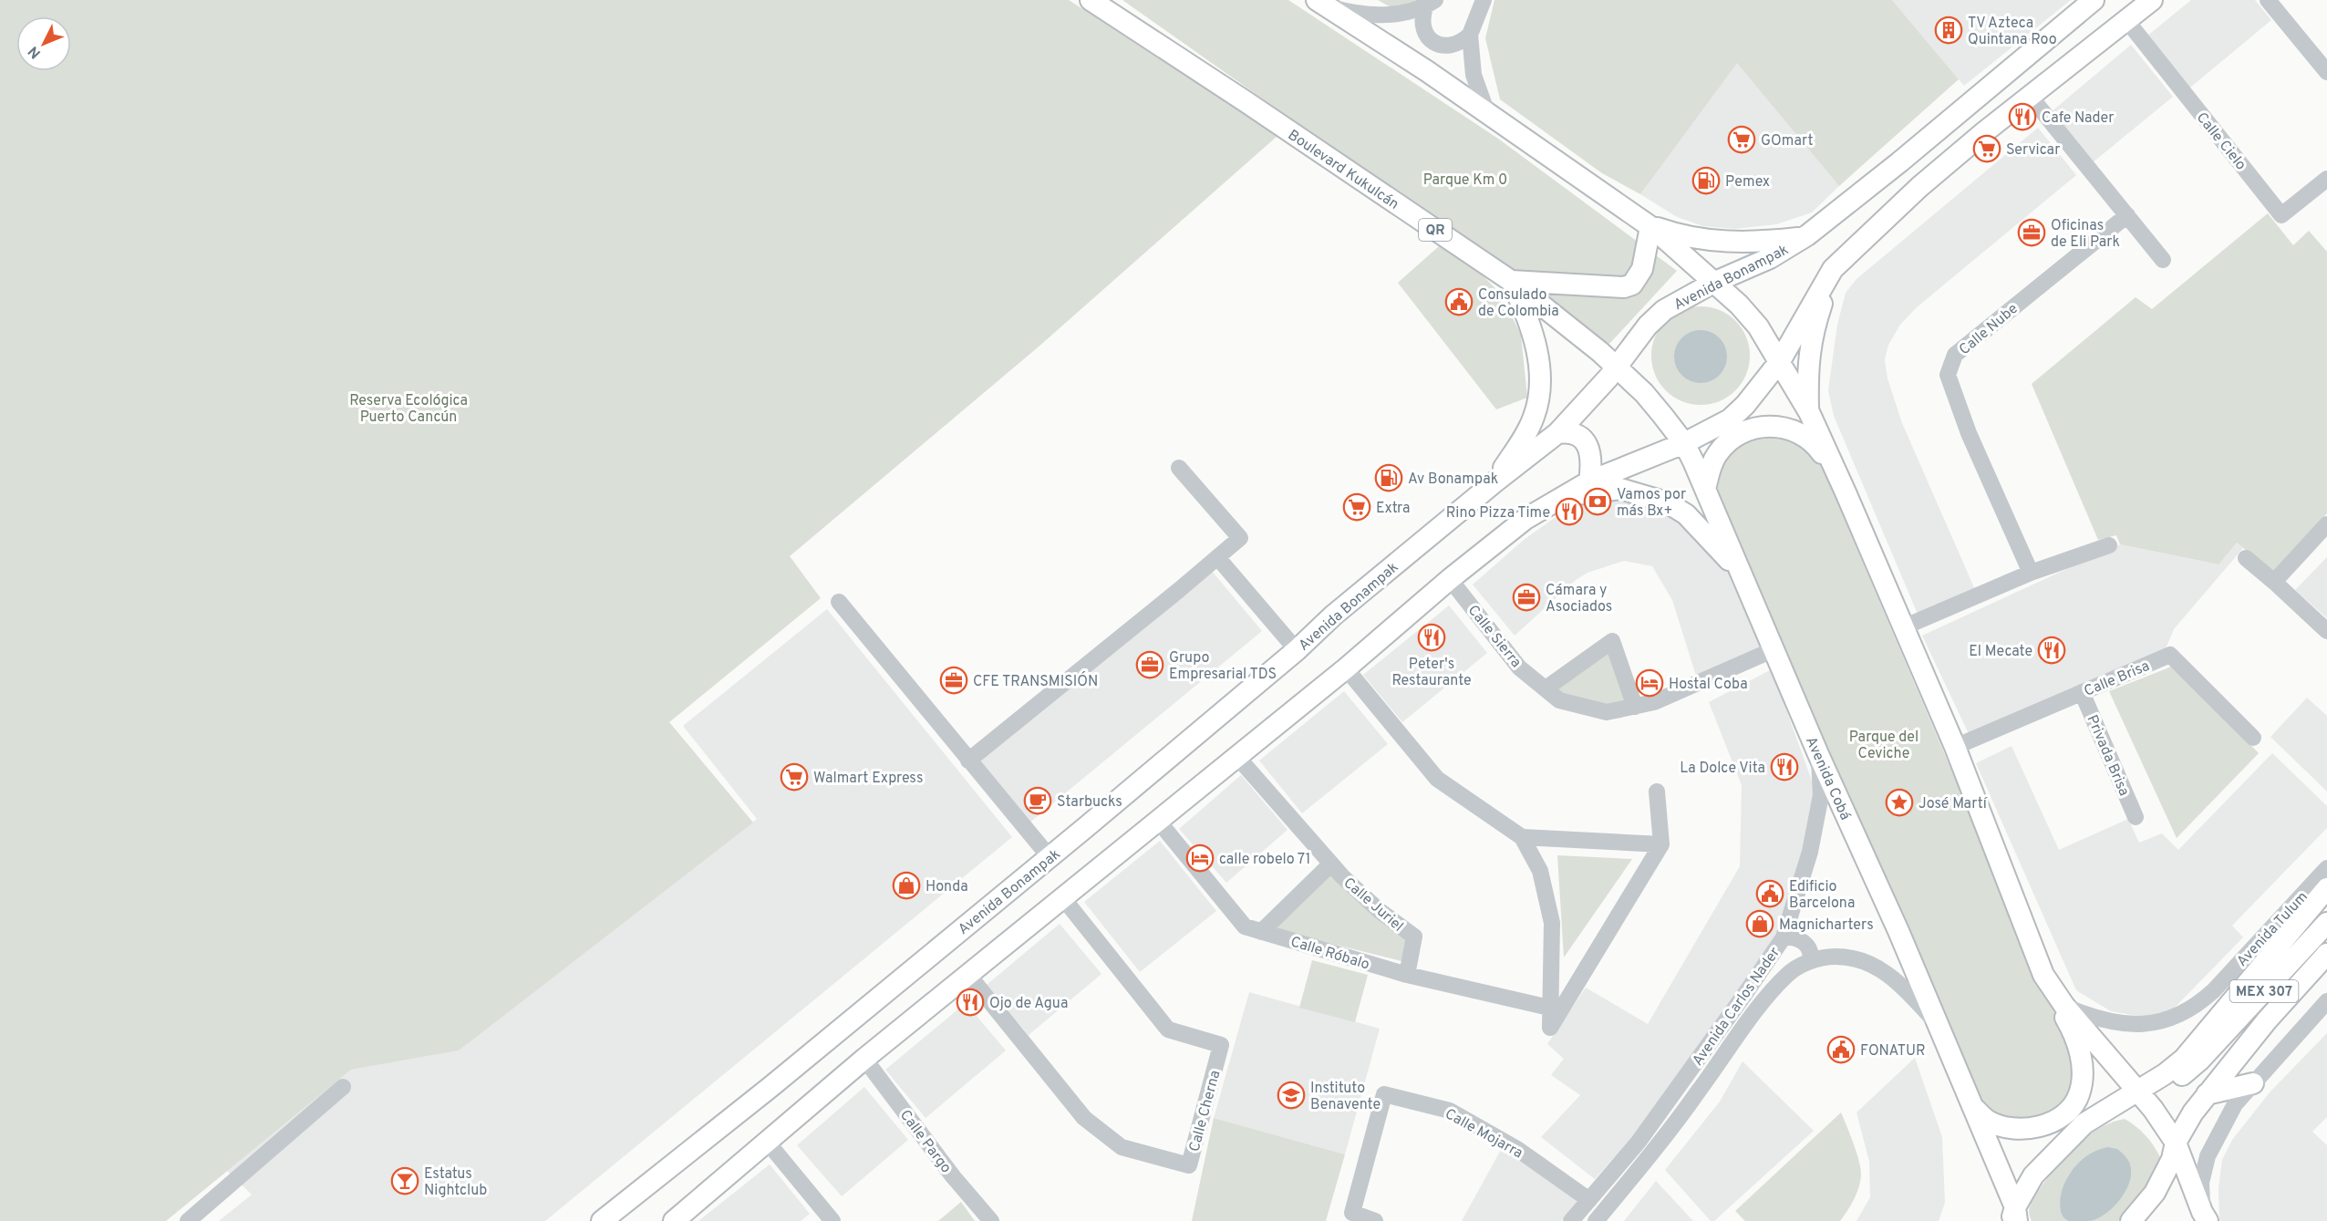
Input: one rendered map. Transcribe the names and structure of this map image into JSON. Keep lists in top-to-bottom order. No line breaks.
{"streets":{"main road":["Boulevard Kukulcán","QR","Avenida Bonampak","Avenida Cobá","MEX 307"],"street":["Calle Cielo","Calle Nube","Calle Sierra","Calle Brisa","Privada Brisa","Calle Juriel","Avenida Tulum","Calle Róbalo","Avenida Carlos Nader","Calle Cherna","Calle Mojarra","Calle Pargo"]},"crossings":[["Boulevard Kukulcán","Avenida Bonampak"],["Boulevard Kukulcán","Avenida Cobá"],["Avenida Bonampak","Avenida Cobá"],["Calle Sierra","Avenida Cobá"],["Calle Brisa","Privada Brisa"],["Avenida Cobá","Avenida Carlos Nader"],["Calle Juriel","Calle Róbalo"],["Avenida Carlos Nader","Calle Mojarra"]],"parks":["Parque Km 0","Reserva Ecológica Puerto Cancún","Parque del Ceviche"],"places":{"building":["TV Azteca Quintana Roo"],"restaurant":["Cafe Nader","Rino Pizza Time","Peter's Restaurante","El Mecate","La Dolce Vita","Ojo de Agua"],"supermarket":["GOmart","Servicar","Extra","Walmart Express"],"fuel station":["Pemex","Av Bonampak"],"office":["Oficinas de Eli Park","Cámara y Asociados","Grupo Empresarial TDS","CFE TRANSMISIÓN"],"public building":["Consulado de Colombia","Edificio Barcelona","FONATUR"],"bank":["Vamos por más Bx+"],"hotel":["Hostal Coba","calle robelo 71"],"cafe":["Starbucks"],"place":["José Martí"],"shop":["Honda","Magnicharters"],"school or university":["Instituto Benavente"],"bar":["Estatus Nightclub"]},"north":"bottom left"}
